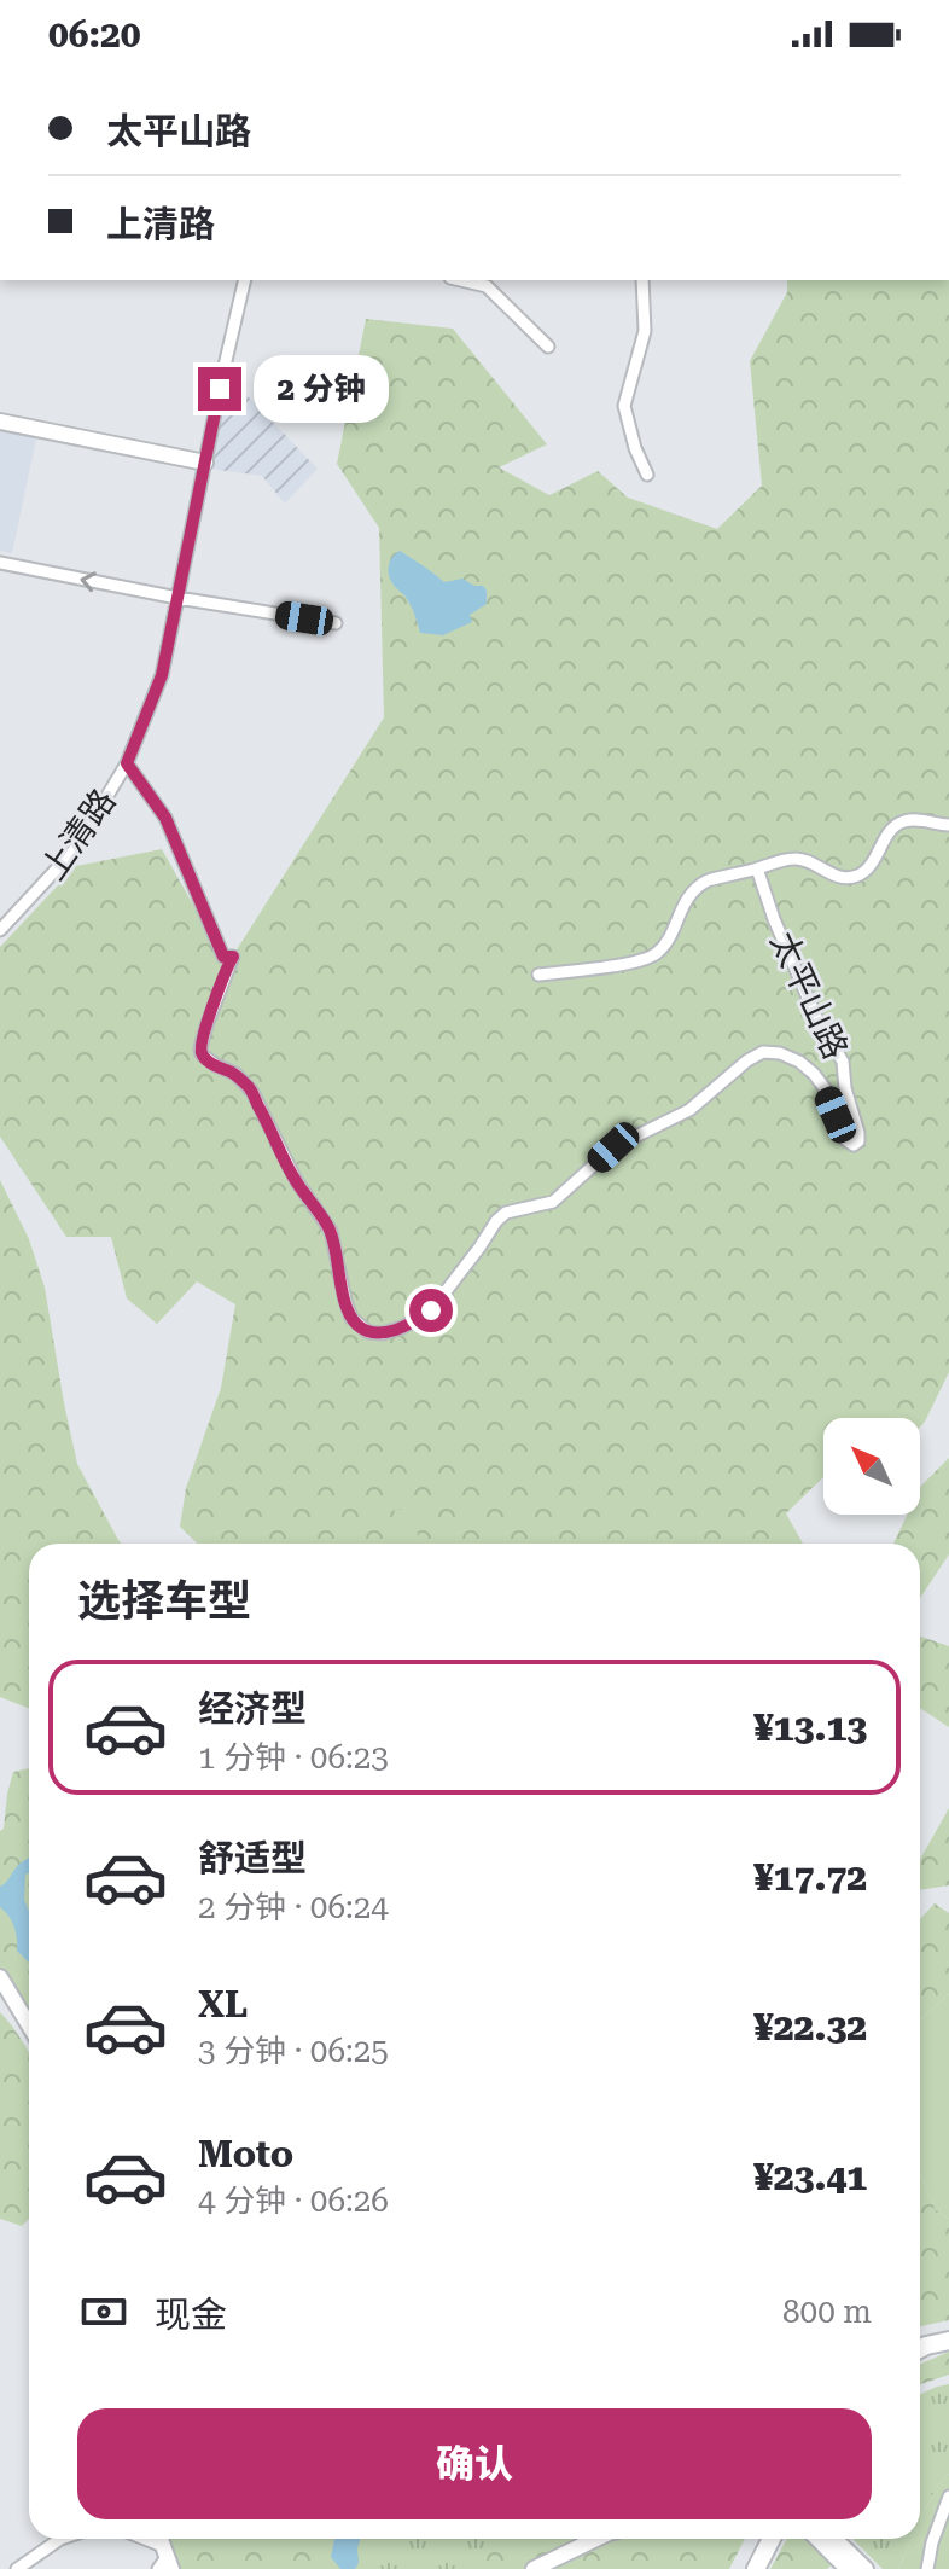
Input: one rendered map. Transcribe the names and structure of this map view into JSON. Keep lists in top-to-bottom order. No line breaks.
{"streets":{"street":["上清路","太平山路"]},"crossings":[["上清路","太平山路"]],"north":"top left","page":{"status":"06:20","banner":["太平山路","上清路"],"bubble":"2 分钟","heading":"选择车型","list":[{"name":"经济型","note":"1 分钟 · 06:23","value":"¥13.13"},{"name":"舒适型","note":"2 分钟 · 06:24","value":"¥17.72"},{"name":"XL","note":"3 分钟 · 06:25","value":"¥22.32"},{"name":"Moto","note":"4 分钟 · 06:26","value":"¥23.41"}],"pay":["现金","800 m"],"buttons":"确认"}}
